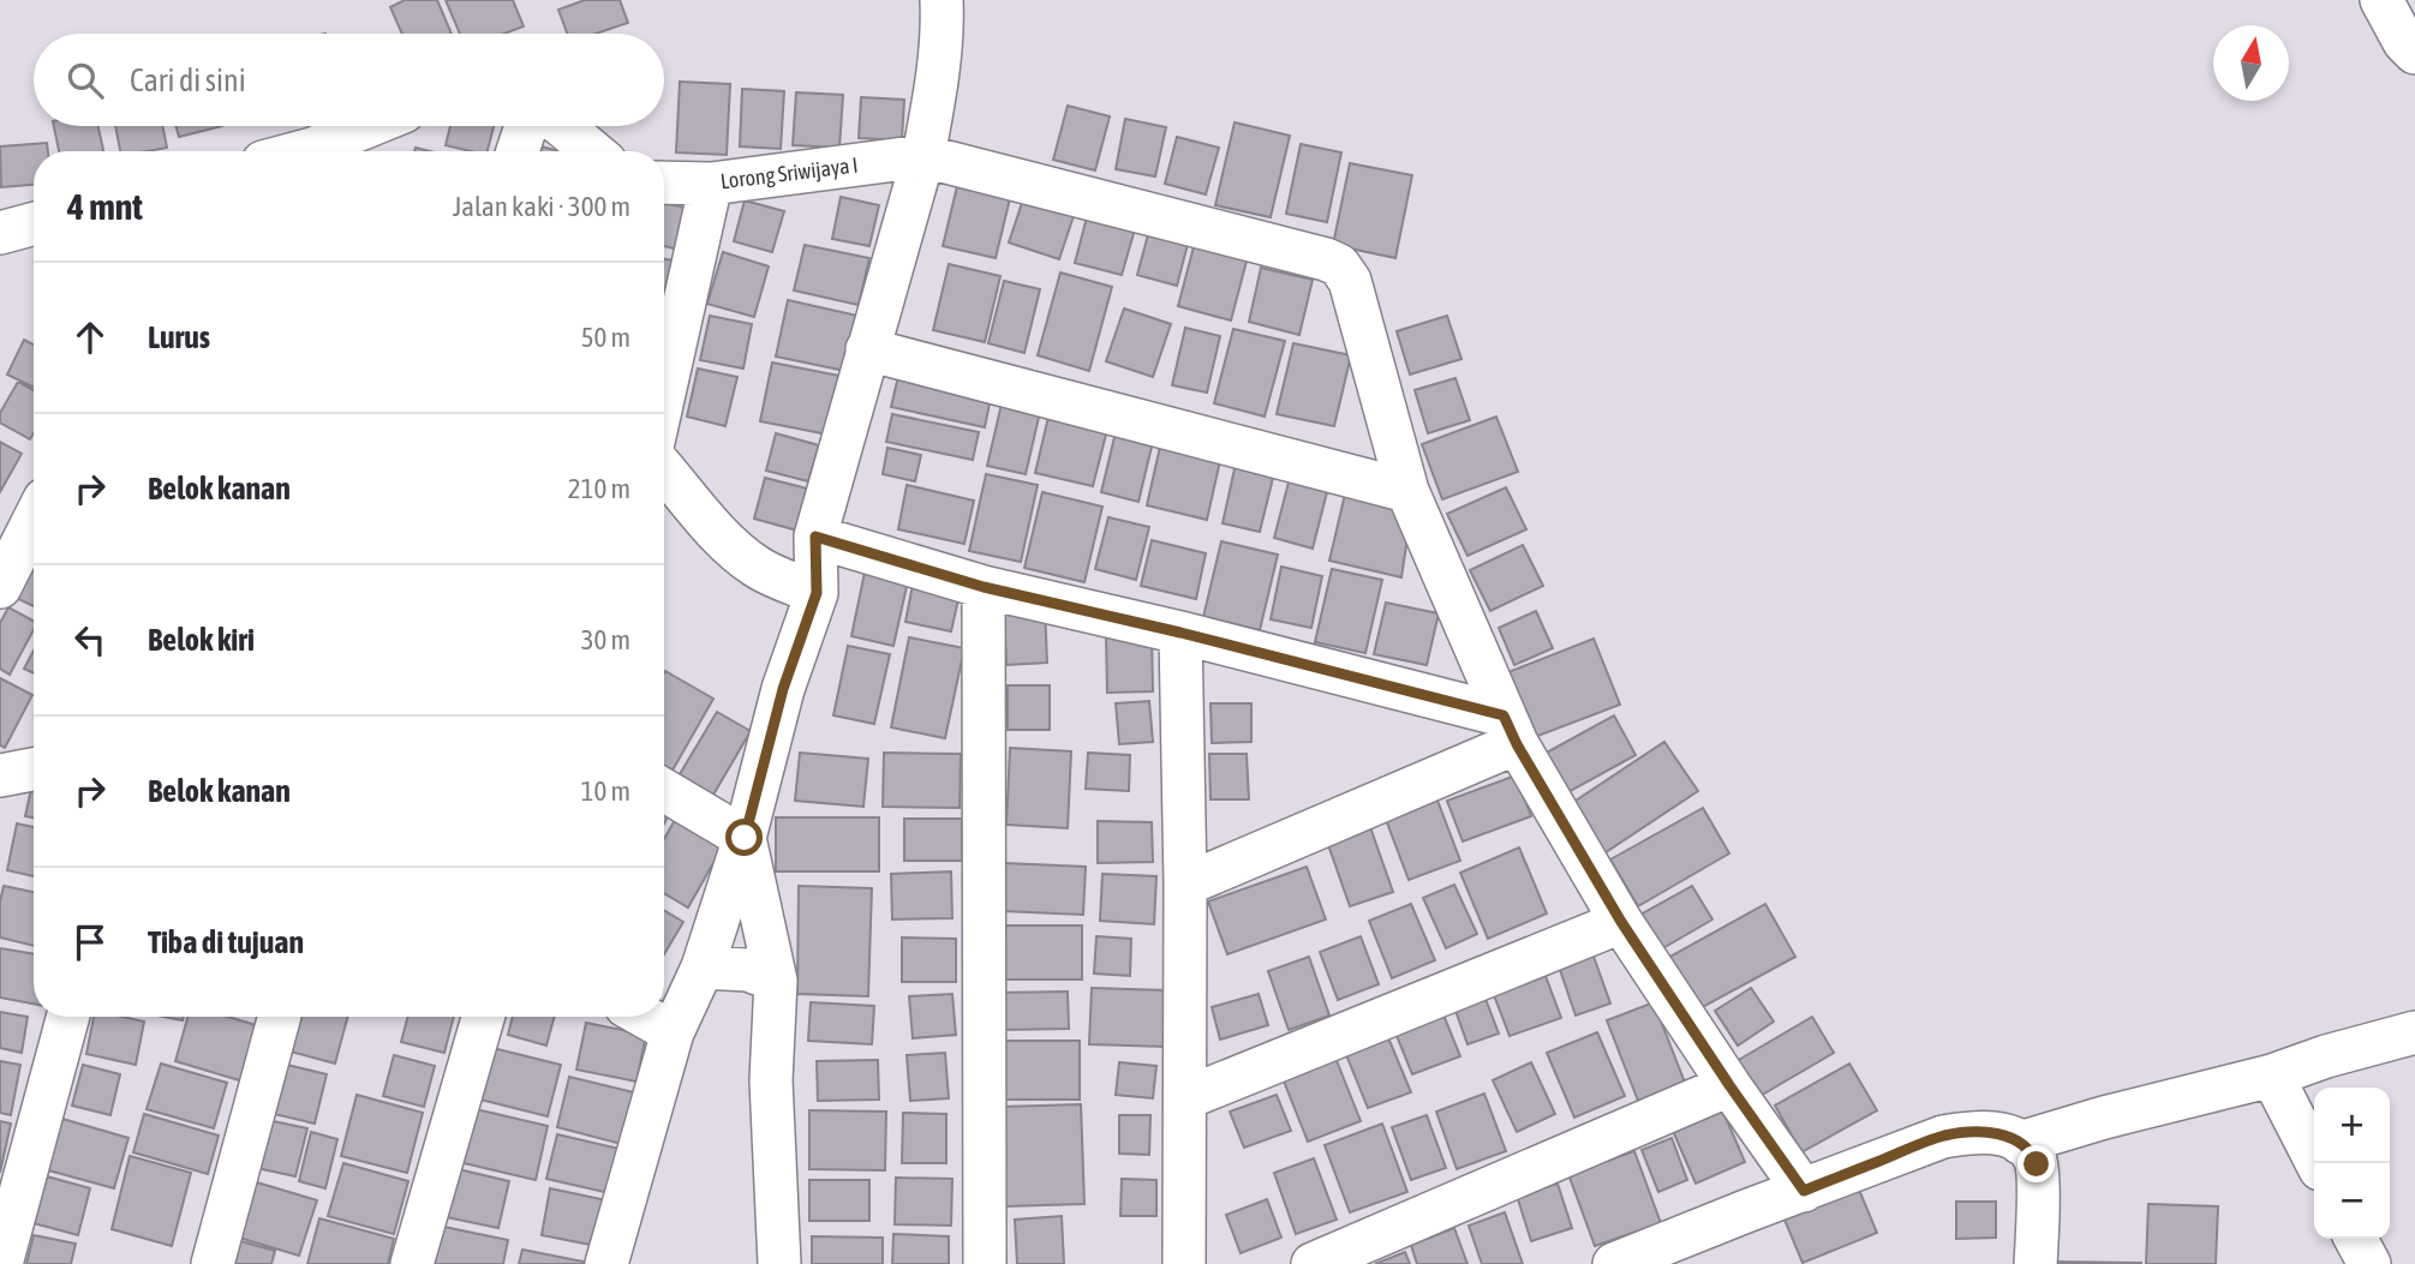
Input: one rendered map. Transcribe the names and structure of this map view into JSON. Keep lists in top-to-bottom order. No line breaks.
{"streets":{"street":["Lorong Sriwijaya I"]},"north":"top","page":{"search":"Cari di sini","heading":["4 mnt","Jalan kaki · 300 m"],"list":[["Lurus","50 m"],["Belok kanan","210 m"],["Belok kiri","30 m"],["Belok kanan","10 m"],"Tiba di tujuan"],"map_buttons":["+","−"]}}
